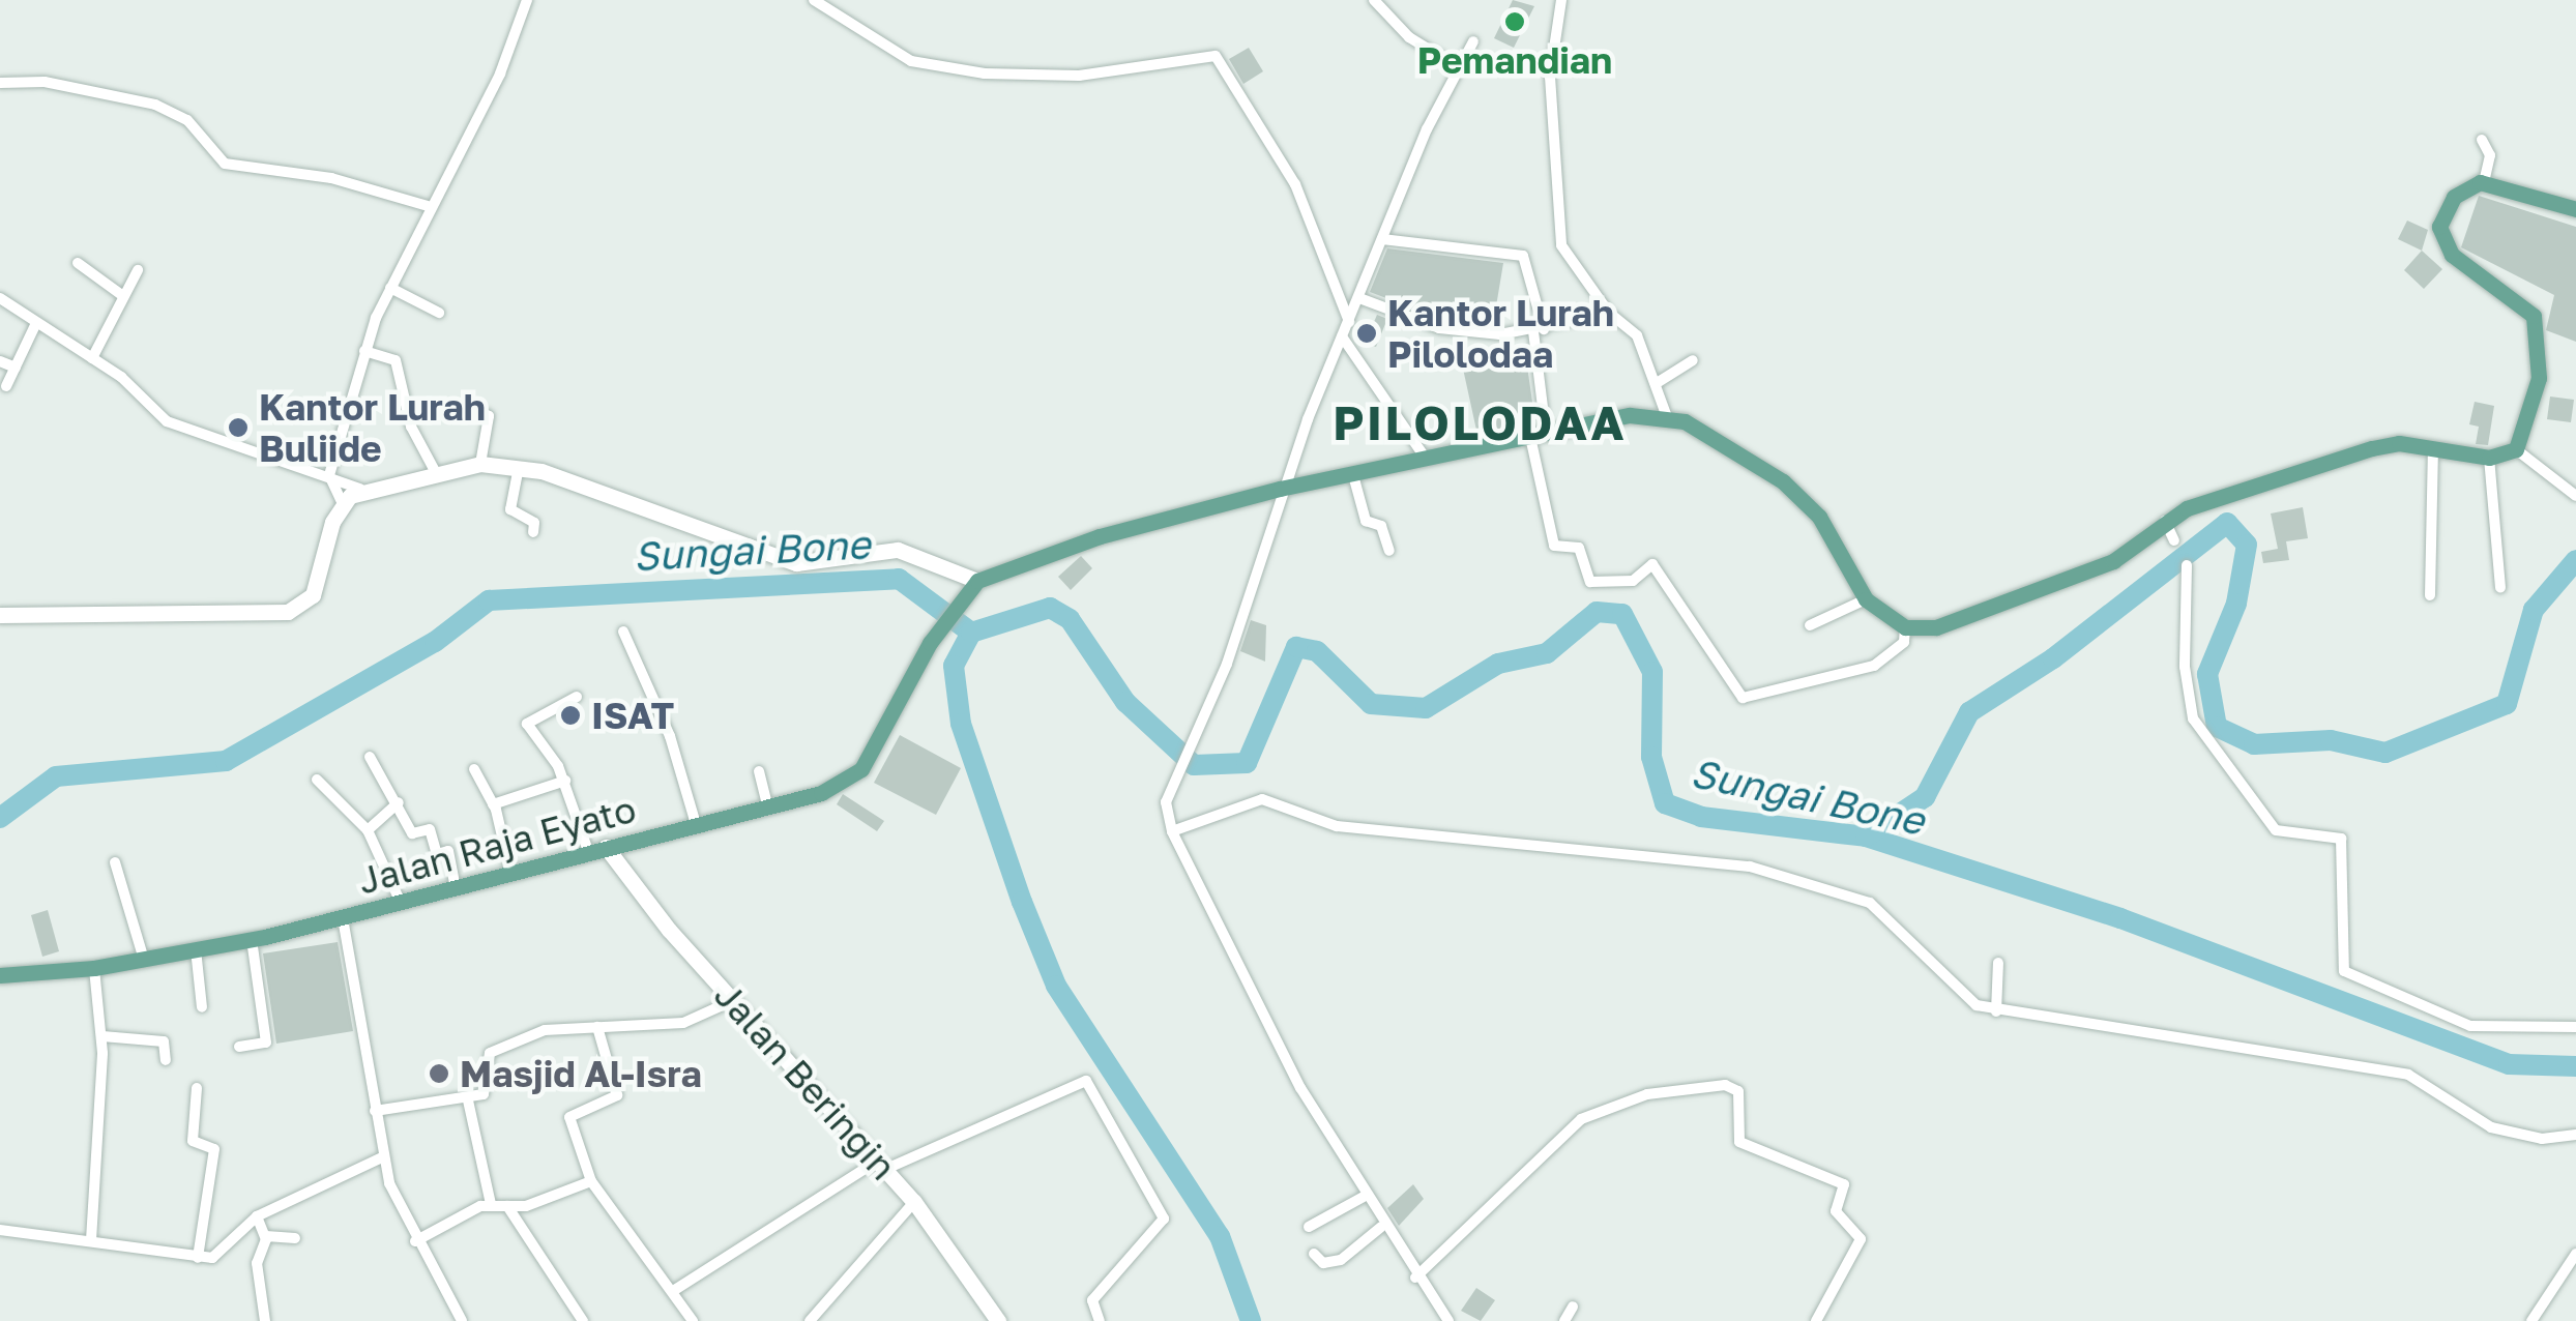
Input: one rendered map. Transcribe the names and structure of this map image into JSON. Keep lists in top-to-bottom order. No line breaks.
{"streets":{"main road":["Jalan Raja Eyato"],"street":["Jalan Beringin"]},"crossings":[["Jalan Raja Eyato","Jalan Beringin"]],"districts":["PILOLODAA"],"water":["Sungai Bone"],"places":["Pemandian","Kantor Lurah Pilolodaa","Kantor Lurah Buliide","ISAT","Masjid Al-Isra"]}
